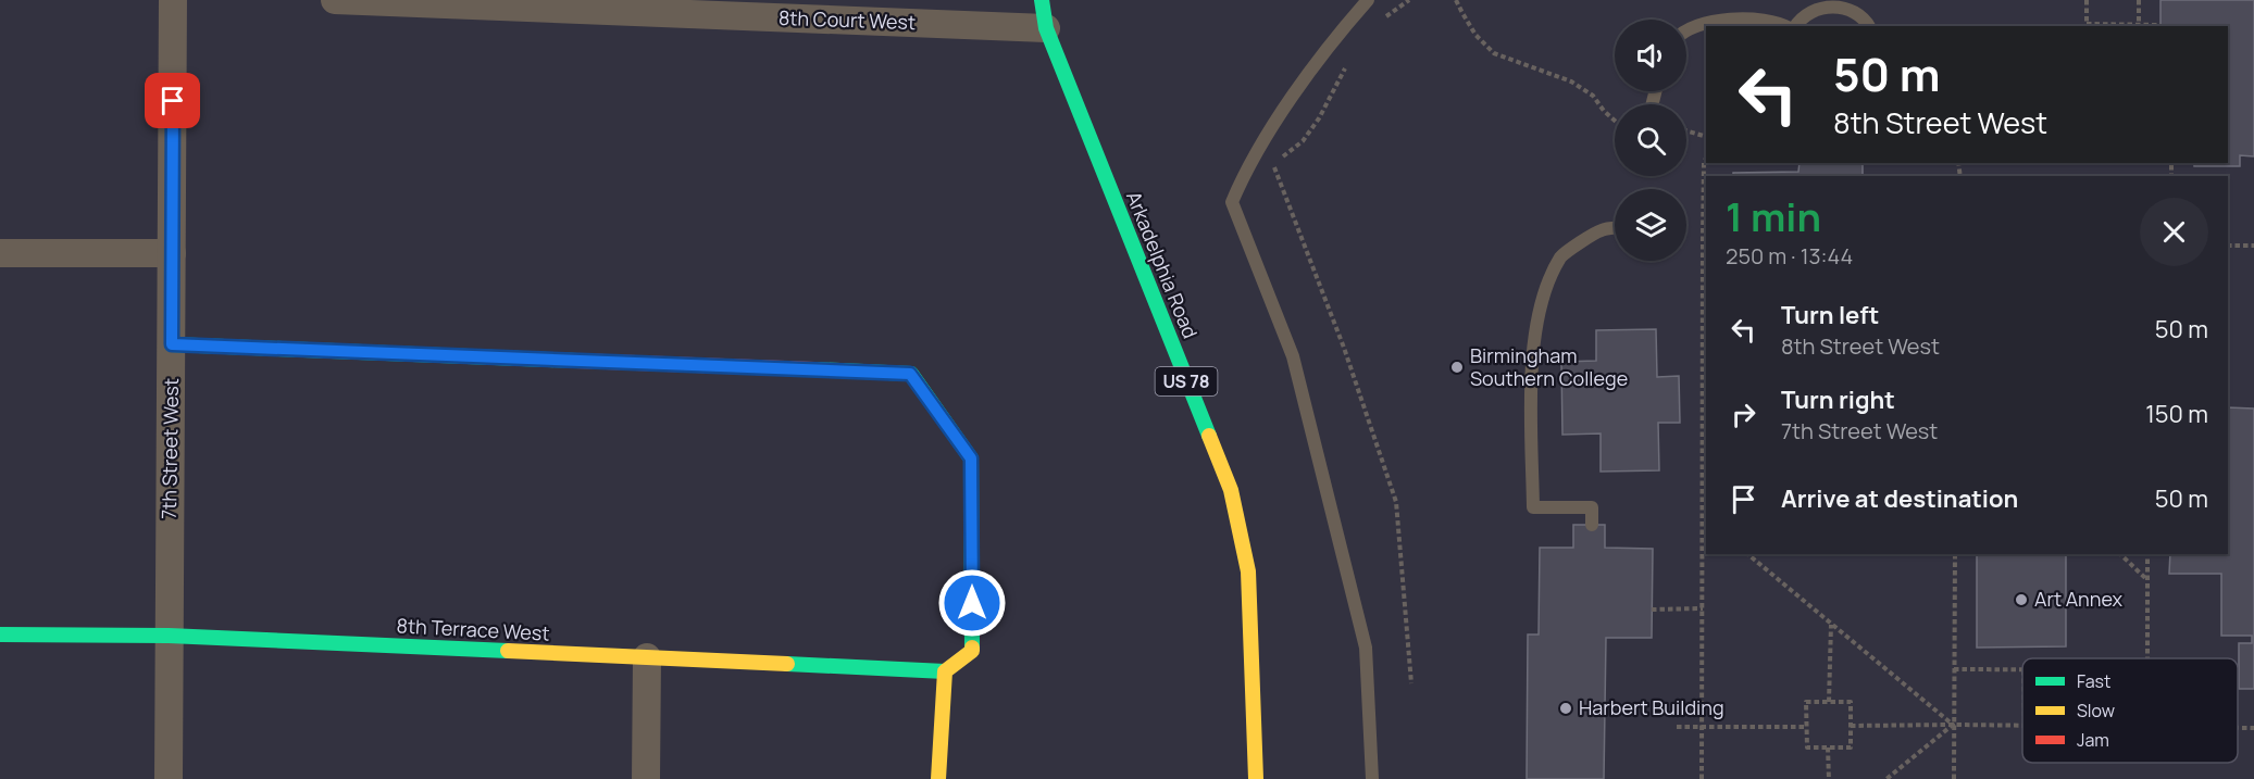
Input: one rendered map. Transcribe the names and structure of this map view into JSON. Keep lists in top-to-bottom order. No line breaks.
{"streets":{"street":["8th Court West","Arkadelphia Road","US 78","7th Street West","8th Terrace West"]},"crossings":[["8th Court West","Arkadelphia Road"],["7th Street West","8th Terrace West"]],"places":["Birmingham Southern College","Art Annex","Harbert Building"],"legend":["Fast","Slow","Jam"],"page":{"turn":["50 m","8th Street West"],"heading":["1 min","250 m · 13:44"],"list":[{"name":"Turn left","note":"8th Street West","value":"50 m"},{"name":"Turn right","note":"7th Street West","value":"150 m"},{"name":"Arrive at destination","value":"50 m"}]}}
